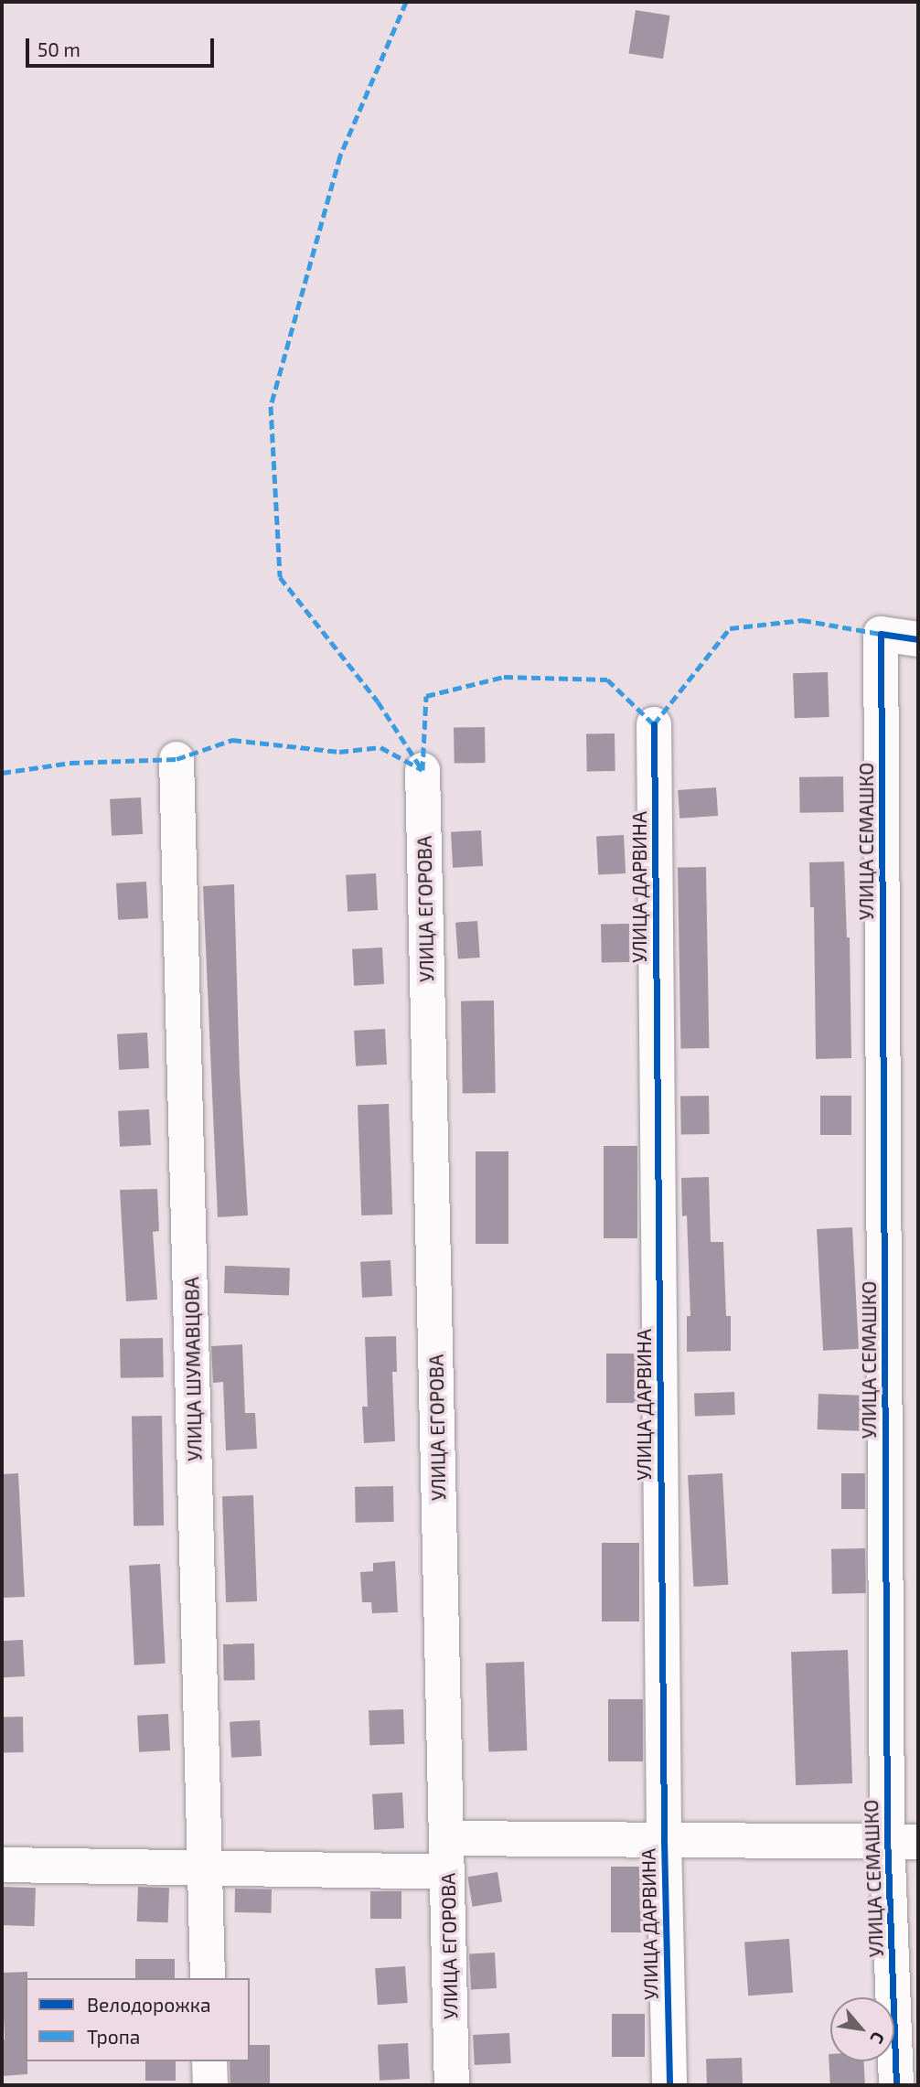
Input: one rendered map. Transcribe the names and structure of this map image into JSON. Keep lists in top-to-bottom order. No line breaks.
{"streets":{"street":["УЛИЦА СЕМАШКО","УЛИЦА ДАРВИНА","УЛИЦА ЕГОРОВА","УЛИЦА ШУМАВЦОВА"]},"legend":["Велодорожка","Тропа"],"scale_bar":"50 m","north":"bottom right"}
